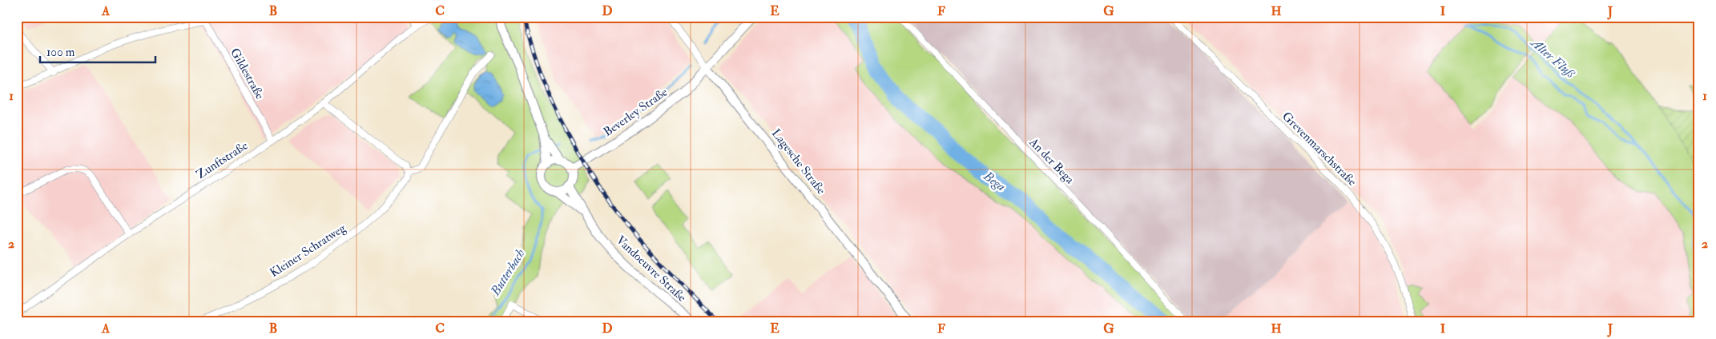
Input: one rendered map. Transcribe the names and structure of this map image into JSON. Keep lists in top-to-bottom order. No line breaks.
{"streets":{"street":["Gildestraße","Beverley Straße","Grevenmarschstraße","Zunftstraße","An der Bega","Lagesche Straße","Kleiner Schratweg","Vandoeuvre Straße"]},"crossings":[["Gildestraße","Zunftstraße"],["Beverley Straße","Lagesche Straße"],["Beverley Straße","Vandoeuvre Straße"]],"water":["Alter Fluß","Bega","Butterbach"],"scale_bar":"100 m","grid":{"columns":["A","B","C","D","E","F","G","H","I","J"],"rows":["1","2"]}}
